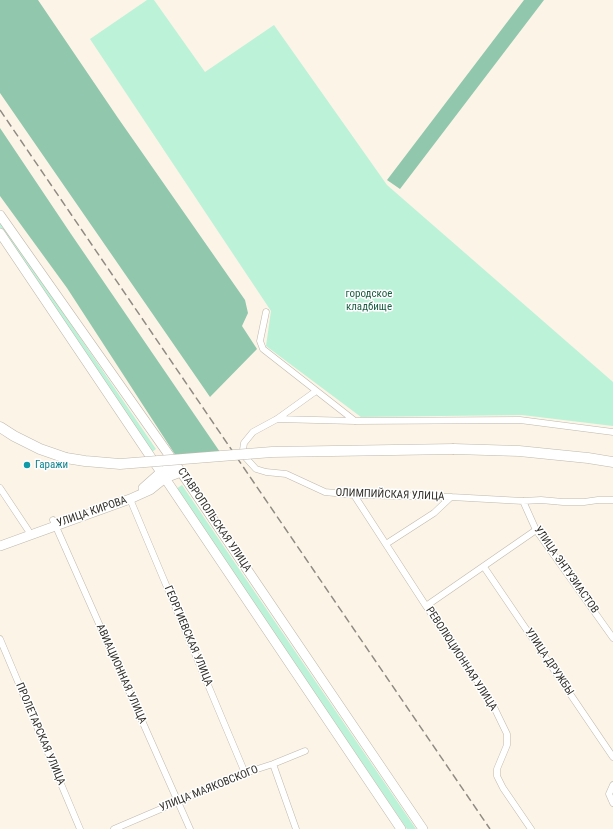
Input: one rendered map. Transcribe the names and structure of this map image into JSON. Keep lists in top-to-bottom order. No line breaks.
{"streets":{"main road":["УЛИЦА КИРОВА","СТАВРОПОЛЬСКАЯ УЛИЦА"],"street":["ОЛИМПИЙСКАЯ УЛИЦА","УЛИЦА ЭНТУЗИАСТОВ","ГЕОРГИЕВСКАЯ УЛИЦА","РЕВОЛЮЦИОННАЯ УЛИЦА","УЛИЦА ДРУЖБЫ","АВИАЦИОННАЯ УЛИЦА","ПРОЛЕТАРСКАЯ УЛИЦА","УЛИЦА МАЯКОВСКОГО"]},"crossings":[["ОЛИМПИЙСКАЯ УЛИЦА","УЛИЦА ЭНТУЗИАСТОВ"],["ОЛИМПИЙСКАЯ УЛИЦА","РЕВОЛЮЦИОННАЯ УЛИЦА"],["УЛИЦА КИРОВА","СТАВРОПОЛЬСКАЯ УЛИЦА"],["УЛИЦА КИРОВА","ГЕОРГИЕВСКАЯ УЛИЦА"],["УЛИЦА КИРОВА","АВИАЦИОННАЯ УЛИЦА"],["ГЕОРГИЕВСКАЯ УЛИЦА","УЛИЦА МАЯКОВСКОГО"],["АВИАЦИОННАЯ УЛИЦА","УЛИЦА МАЯКОВСКОГО"]],"parks":["городское кладбище"],"places":["Гаражи"]}
